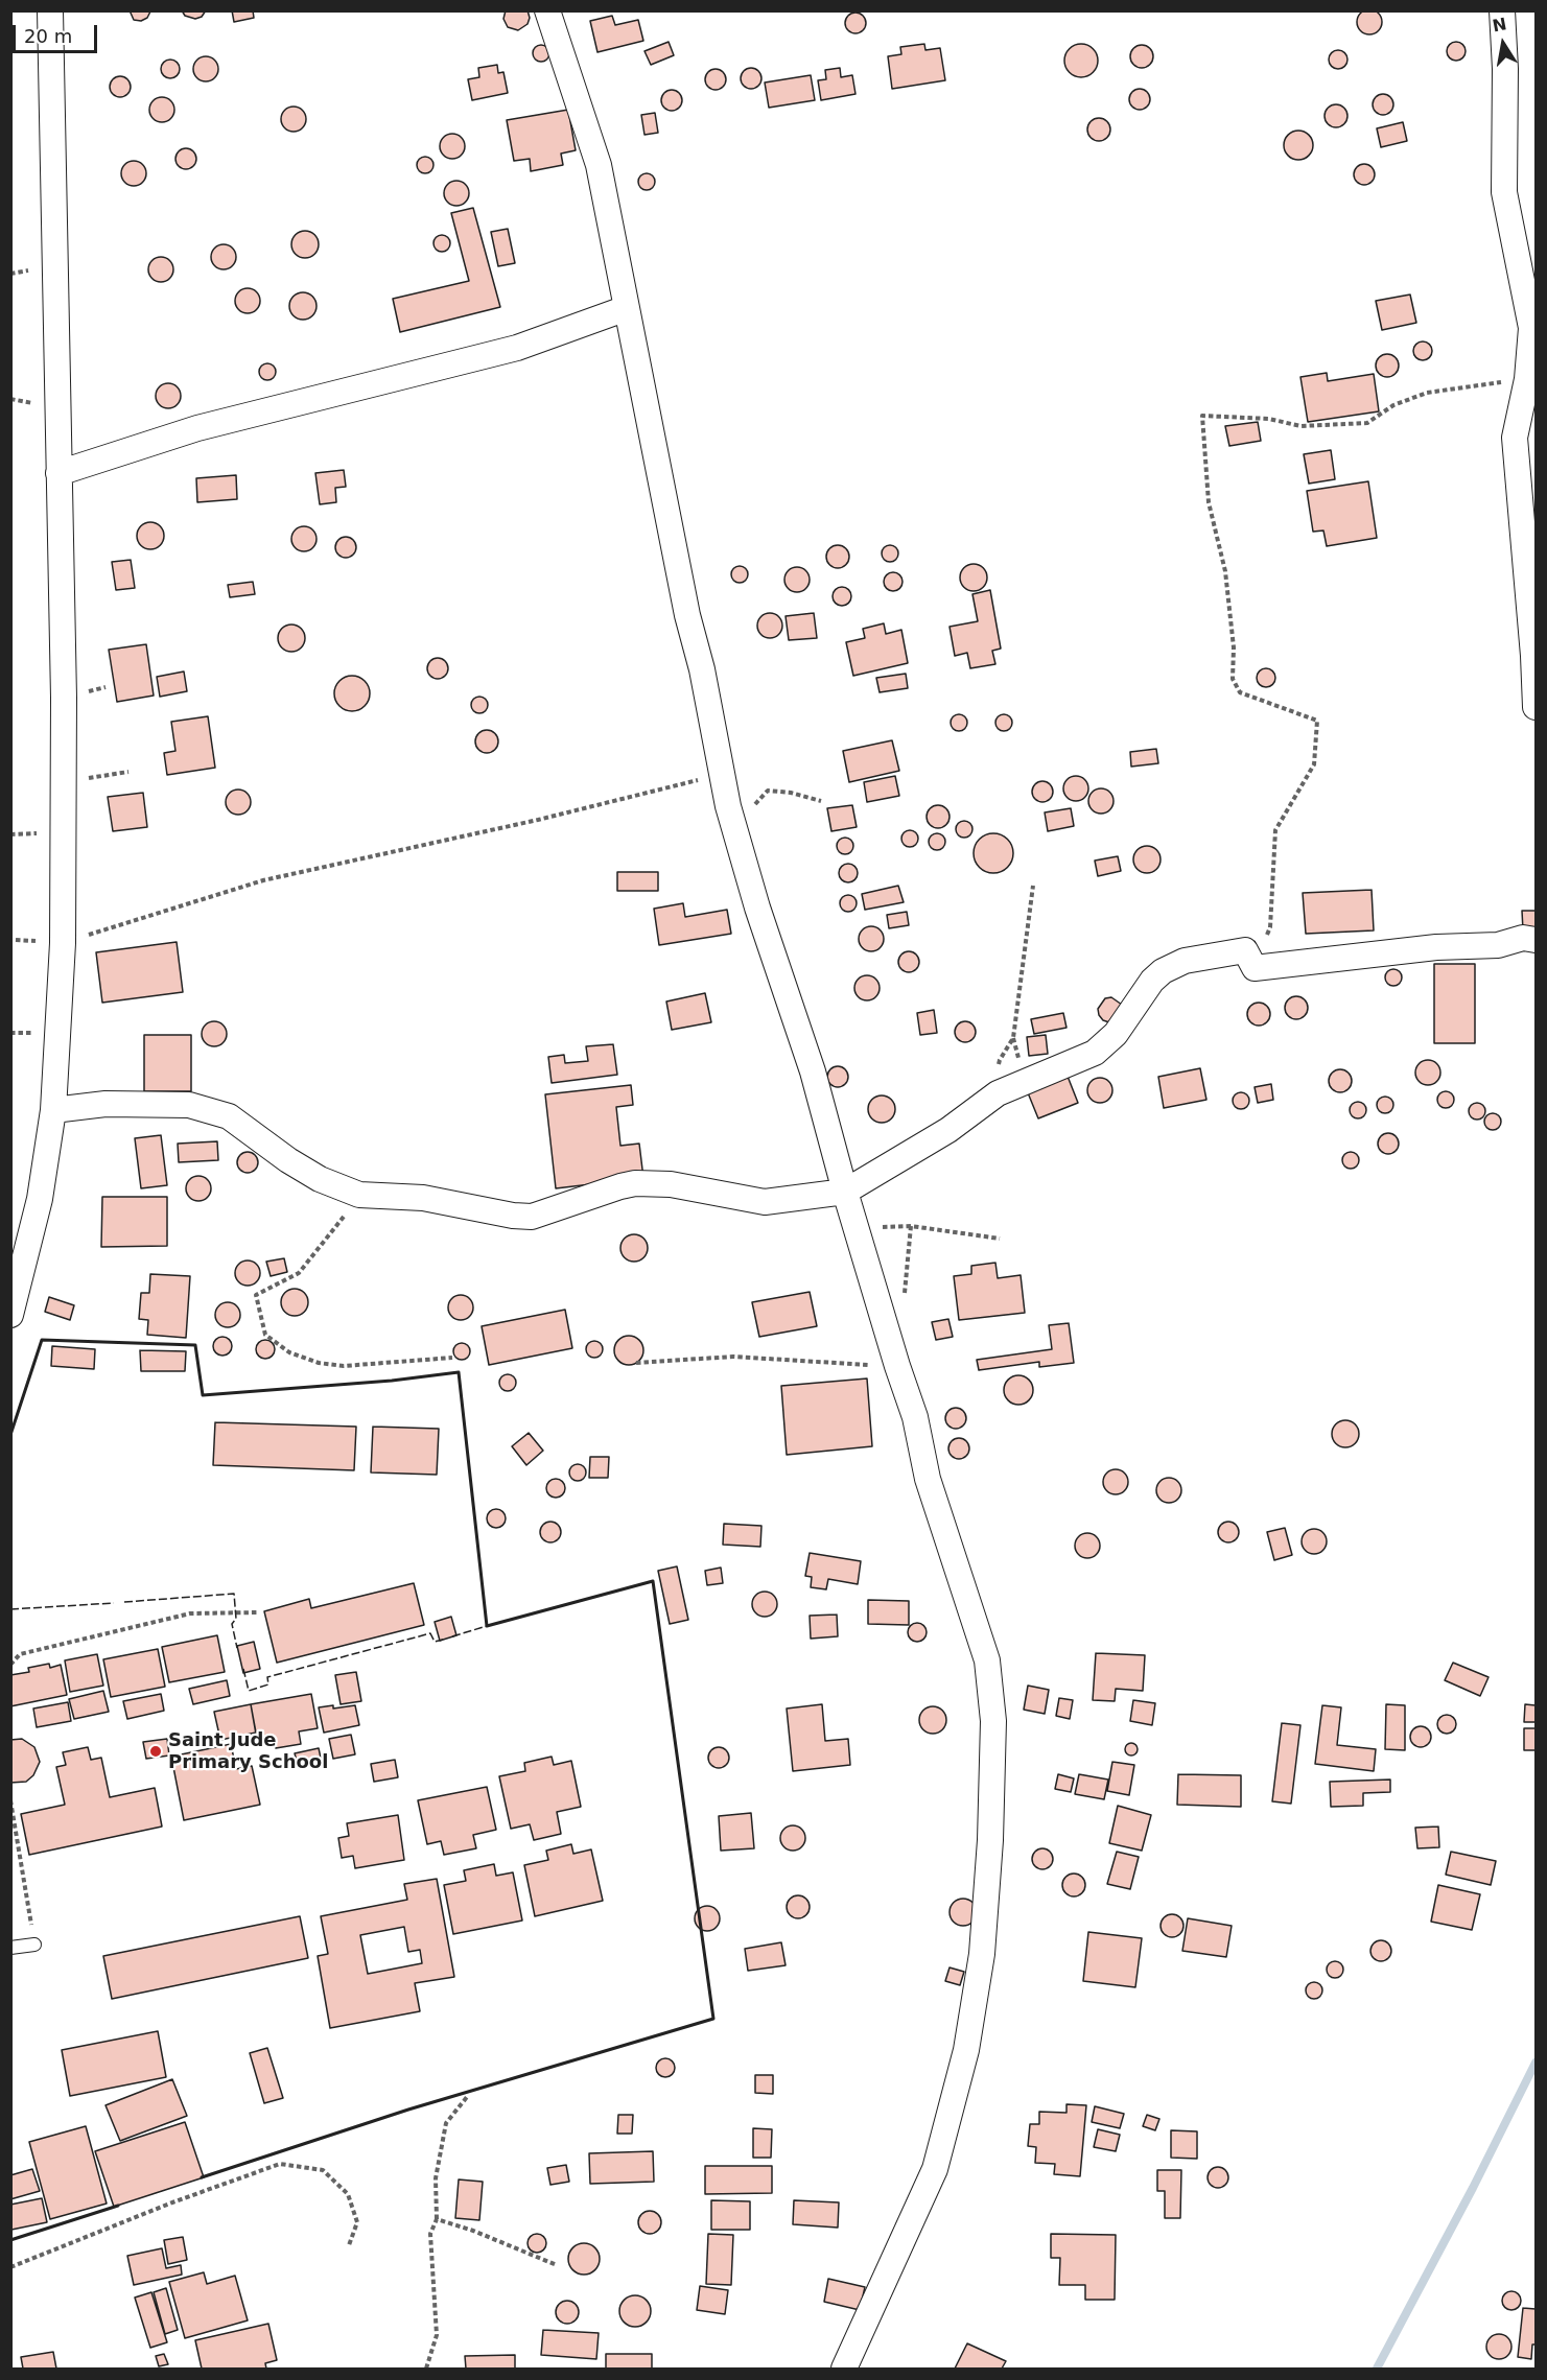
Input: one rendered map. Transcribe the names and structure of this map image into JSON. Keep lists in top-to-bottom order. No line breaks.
{"places":["Saint Jude Primary School"],"scale_bar":"20 m","north":"top"}
